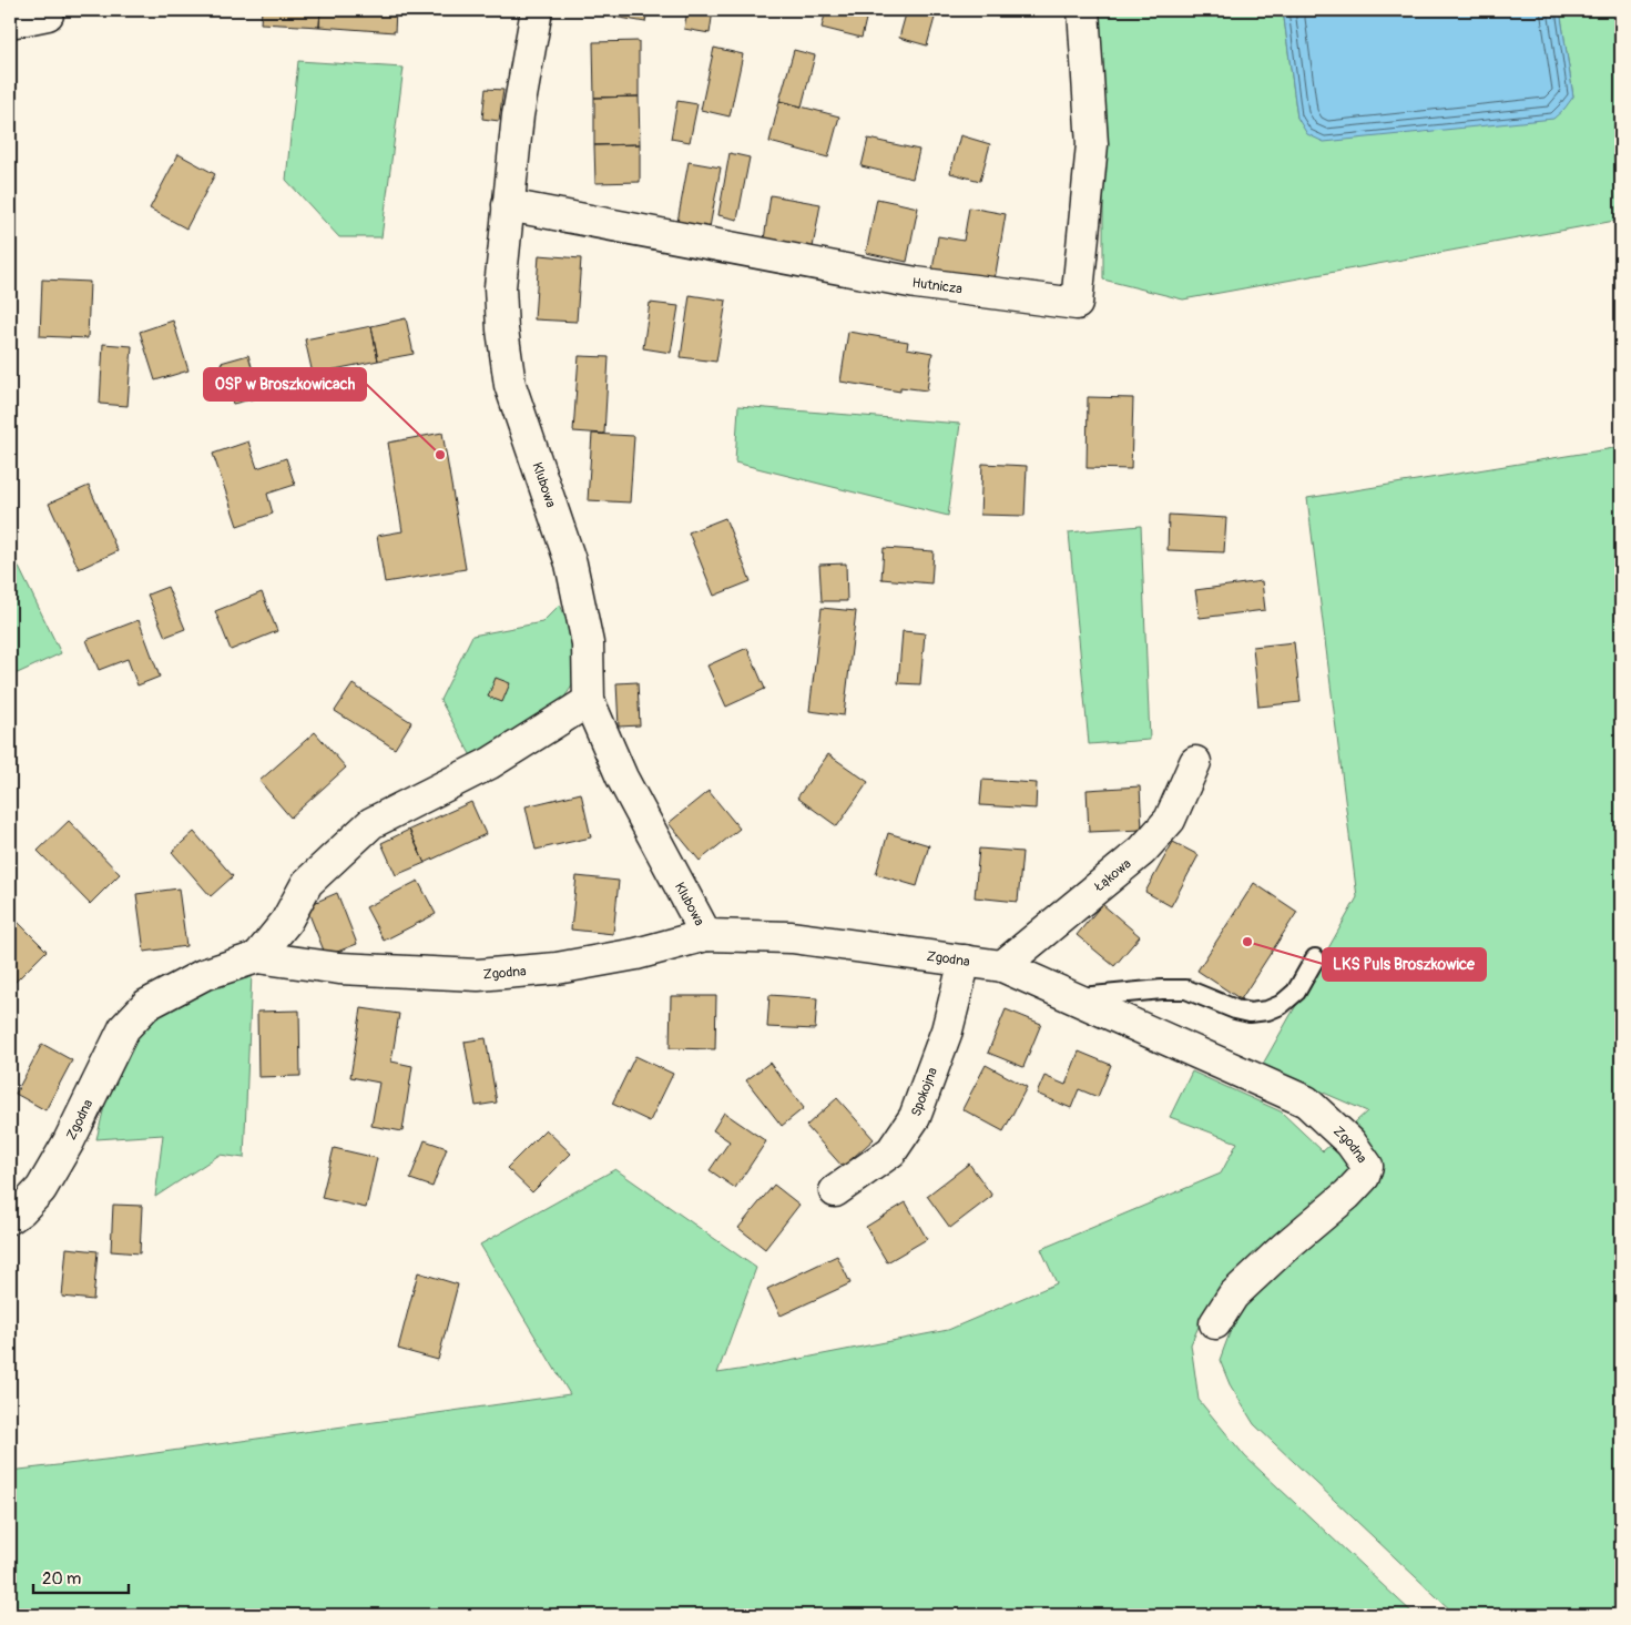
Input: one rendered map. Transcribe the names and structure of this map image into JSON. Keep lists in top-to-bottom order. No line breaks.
{"streets":{"street":["Hutnicza","Klubowa","Łąkowa","Zgodna","Spokojna"]},"crossings":[["Hutnicza","Klubowa"],["Klubowa","Zgodna"],["Łąkowa","Zgodna"],["Zgodna","Spokojna"]],"places":["OSP w Broszkowicach","LKS Puls Broszkowice"],"scale_bar":"20 m"}
